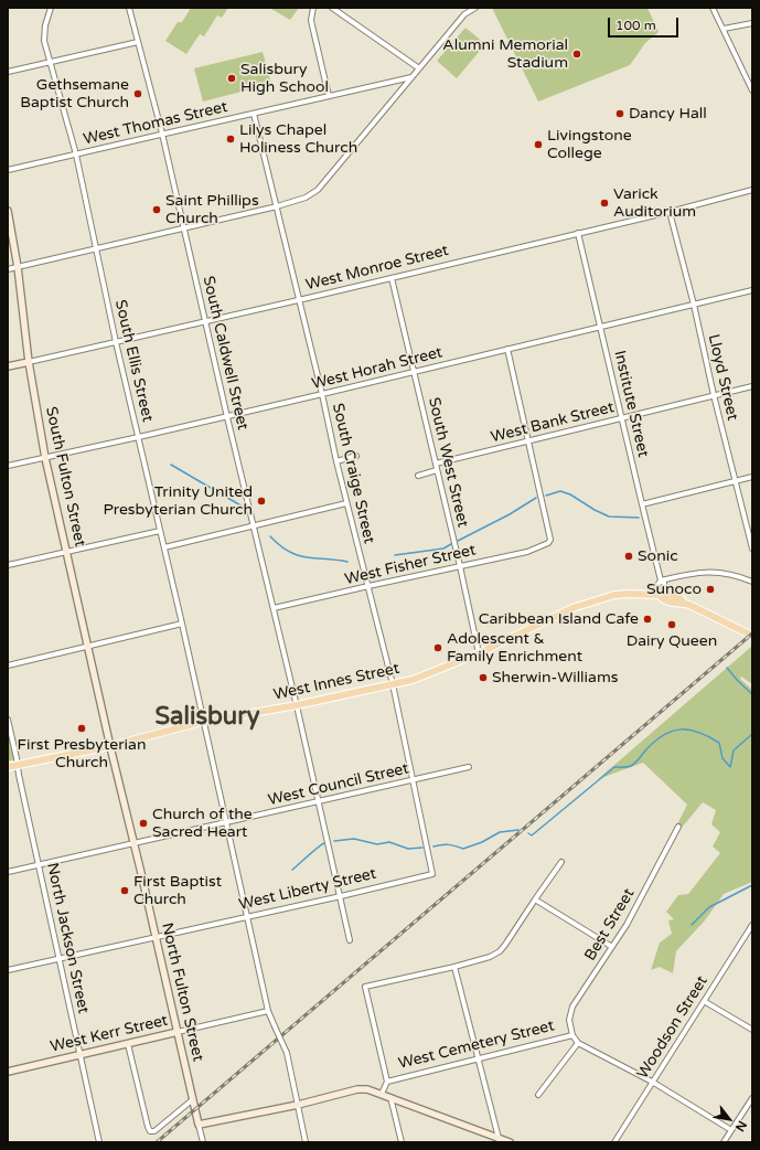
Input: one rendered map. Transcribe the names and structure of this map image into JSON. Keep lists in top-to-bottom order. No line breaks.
{"streets":{"main road":["West Innes Street"],"street":["West Thomas Street","West Monroe Street","South Caldwell Street","South Ellis Street","West Horah Street","Lloyd Street","Institute Street","West Bank Street","South West Street","South Craige Street","South Fulton Street","West Fisher Street","West Council Street","West Liberty Street","Best Street","North Jackson Street","North Fulton Street","Woodson Street","West Kerr Street","West Cemetery Street"]},"crossings":[["West Thomas Street","South Caldwell Street"],["West Thomas Street","South Ellis Street"],["West Thomas Street","South Craige Street"],["West Monroe Street","South Caldwell Street"],["West Monroe Street","South Ellis Street"],["West Monroe Street","Lloyd Street"],["West Monroe Street","Institute Street"],["West Monroe Street","South West Street"],["West Monroe Street","South Craige Street"],["West Monroe Street","South Fulton Street"],["South Caldwell Street","West Horah Street"],["South Caldwell Street","West Fisher Street"],["South Caldwell Street","West Innes Street"],["South Caldwell Street","West Council Street"],["South Caldwell Street","West Liberty Street"],["South Ellis Street","West Horah Street"],["South Ellis Street","West Innes Street"],["South Ellis Street","West Council Street"],["South Ellis Street","West Liberty Street"],["South Ellis Street","West Kerr Street"],["West Horah Street","Lloyd Street"],["West Horah Street","Institute Street"],["West Horah Street","South West Street"],["West Horah Street","South Craige Street"],["West Horah Street","South Fulton Street"],["Lloyd Street","West Bank Street"],["Institute Street","West Bank Street"],["Institute Street","West Innes Street"],["West Bank Street","South West Street"],["West Bank Street","West Fisher Street"],["South West Street","West Fisher Street"],["South West Street","West Innes Street"],["South Craige Street","West Fisher Street"],["South Craige Street","West Innes Street"],["South Craige Street","West Council Street"],["South Craige Street","West Liberty Street"],["South Fulton Street","West Innes Street"],["South Fulton Street","North Fulton Street"],["West Innes Street","North Jackson Street"],["West Innes Street","North Fulton Street"],["West Council Street","North Jackson Street"],["West Council Street","North Fulton Street"],["West Liberty Street","North Jackson Street"],["West Liberty Street","North Fulton Street"],["Best Street","West Cemetery Street"],["North Jackson Street","West Kerr Street"],["North Fulton Street","West Kerr Street"],["Woodson Street","West Cemetery Street"]],"districts":["Salisbury"],"places":["Alumni Memorial Stadium","Salisbury High School","Gethsemane Baptist Church","Dancy Hall","Lilys Chapel Holiness Church","Livingstone College","Varick Auditorium","Saint Phillips Church","Trinity United Presbyterian Church","Sonic","Sunoco","Caribbean Island Cafe","Dairy Queen","Adolescent & Family Enrichment","Sherwin-Williams","First Presbyterian Church","Church of the Sacred Heart","First Baptist Church"],"scale_bar":"100 m","north":"bottom right"}
